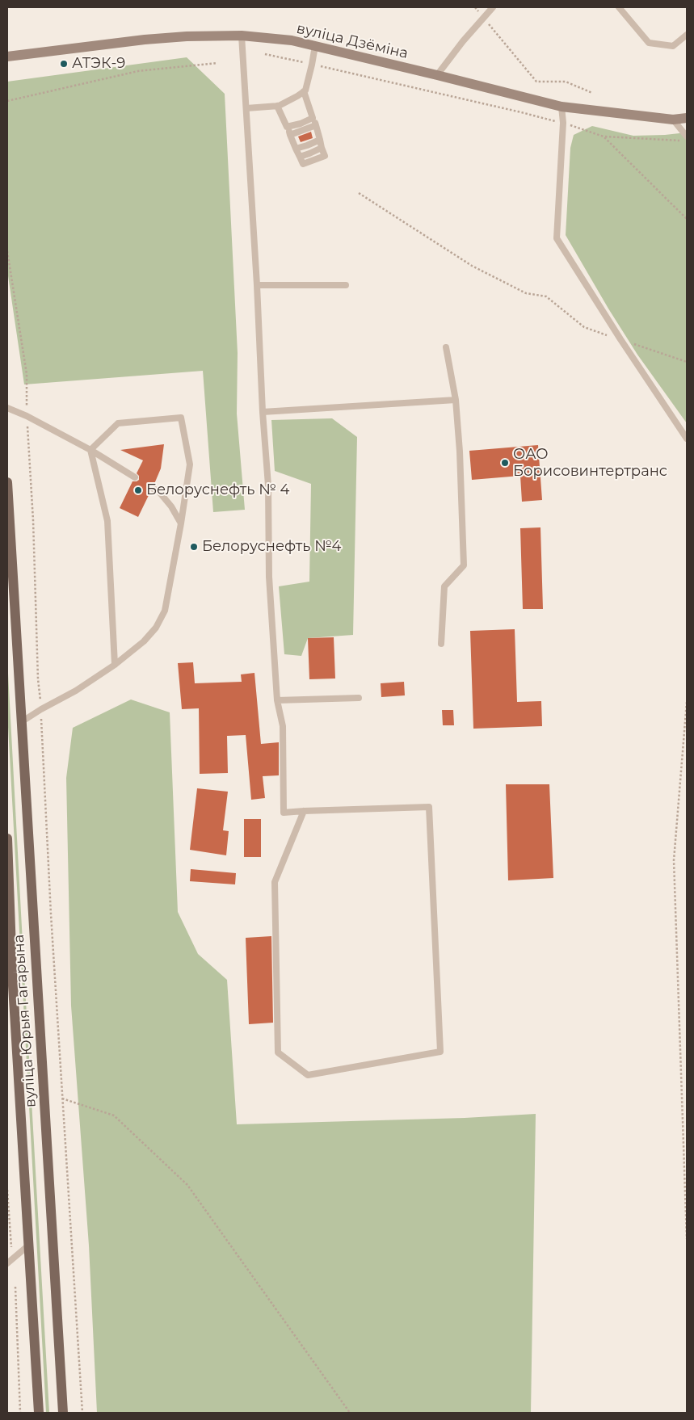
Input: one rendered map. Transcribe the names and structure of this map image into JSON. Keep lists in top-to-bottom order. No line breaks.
{"streets":{"main road":["вуліца Дзёміна","вуліца Юрыя Гагарына"]},"places":["АТЭК-9","ОАО Борисовинтертранс","Белоруснефть № 4","Белоруснефть №4"]}
